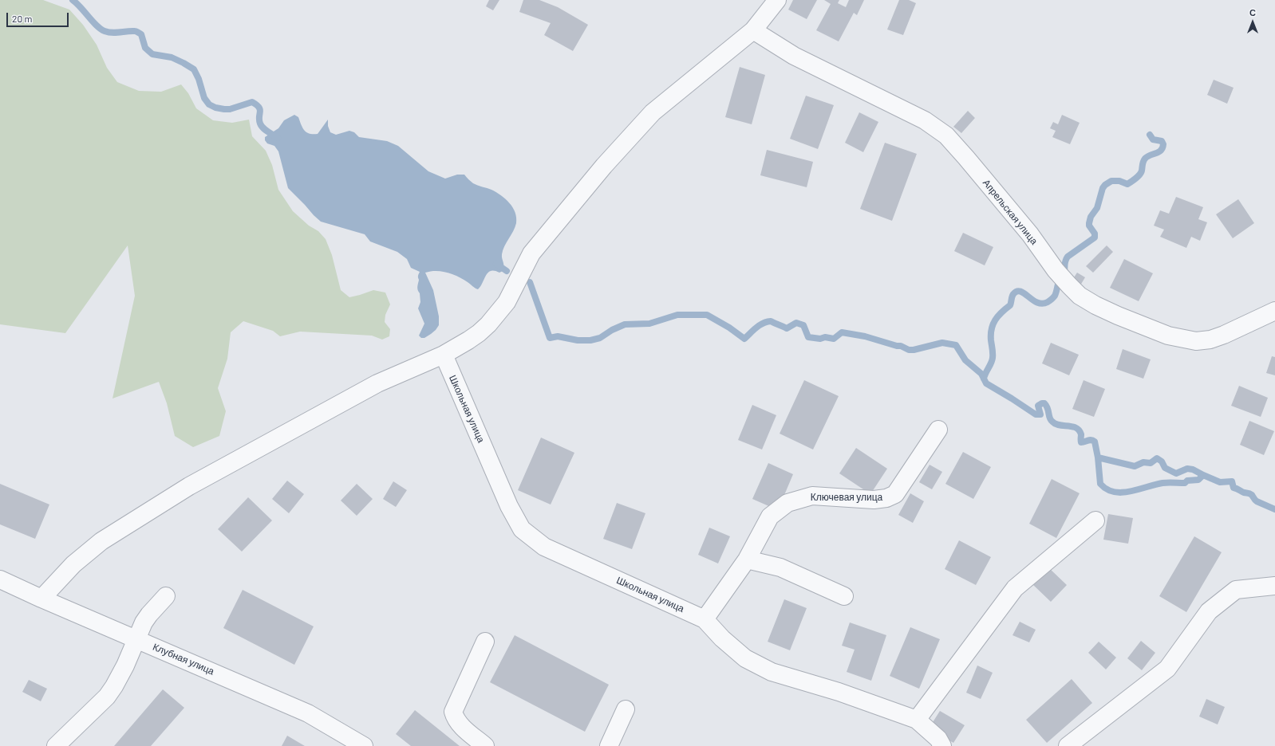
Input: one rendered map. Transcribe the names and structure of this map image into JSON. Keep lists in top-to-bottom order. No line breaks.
{"streets":{"street":["Апрельская улица","Школьная улица","Ключевая улица","Клубная улица"]},"crossings":[["Школьная улица","Ключевая улица"]],"scale_bar":"20 m","north":"top"}
